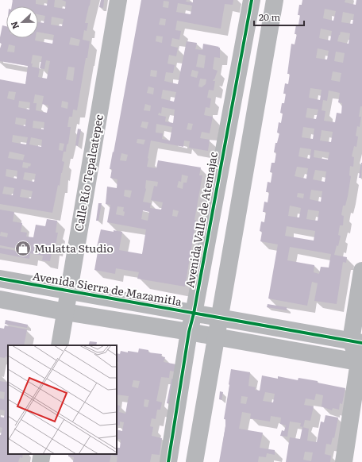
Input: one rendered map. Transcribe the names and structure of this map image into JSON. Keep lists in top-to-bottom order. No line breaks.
{"streets":{"street":["Calle Río Tepalcatepec","Avenida Valle de Atemajac","Avenida Sierra de Mazamitla"]},"crossings":[["Calle Río Tepalcatepec","Avenida Sierra de Mazamitla"],["Avenida Valle de Atemajac","Avenida Sierra de Mazamitla"]],"places":{"shop":["Mulatta Studio"]},"scale_bar":"20 m","north":"left"}
